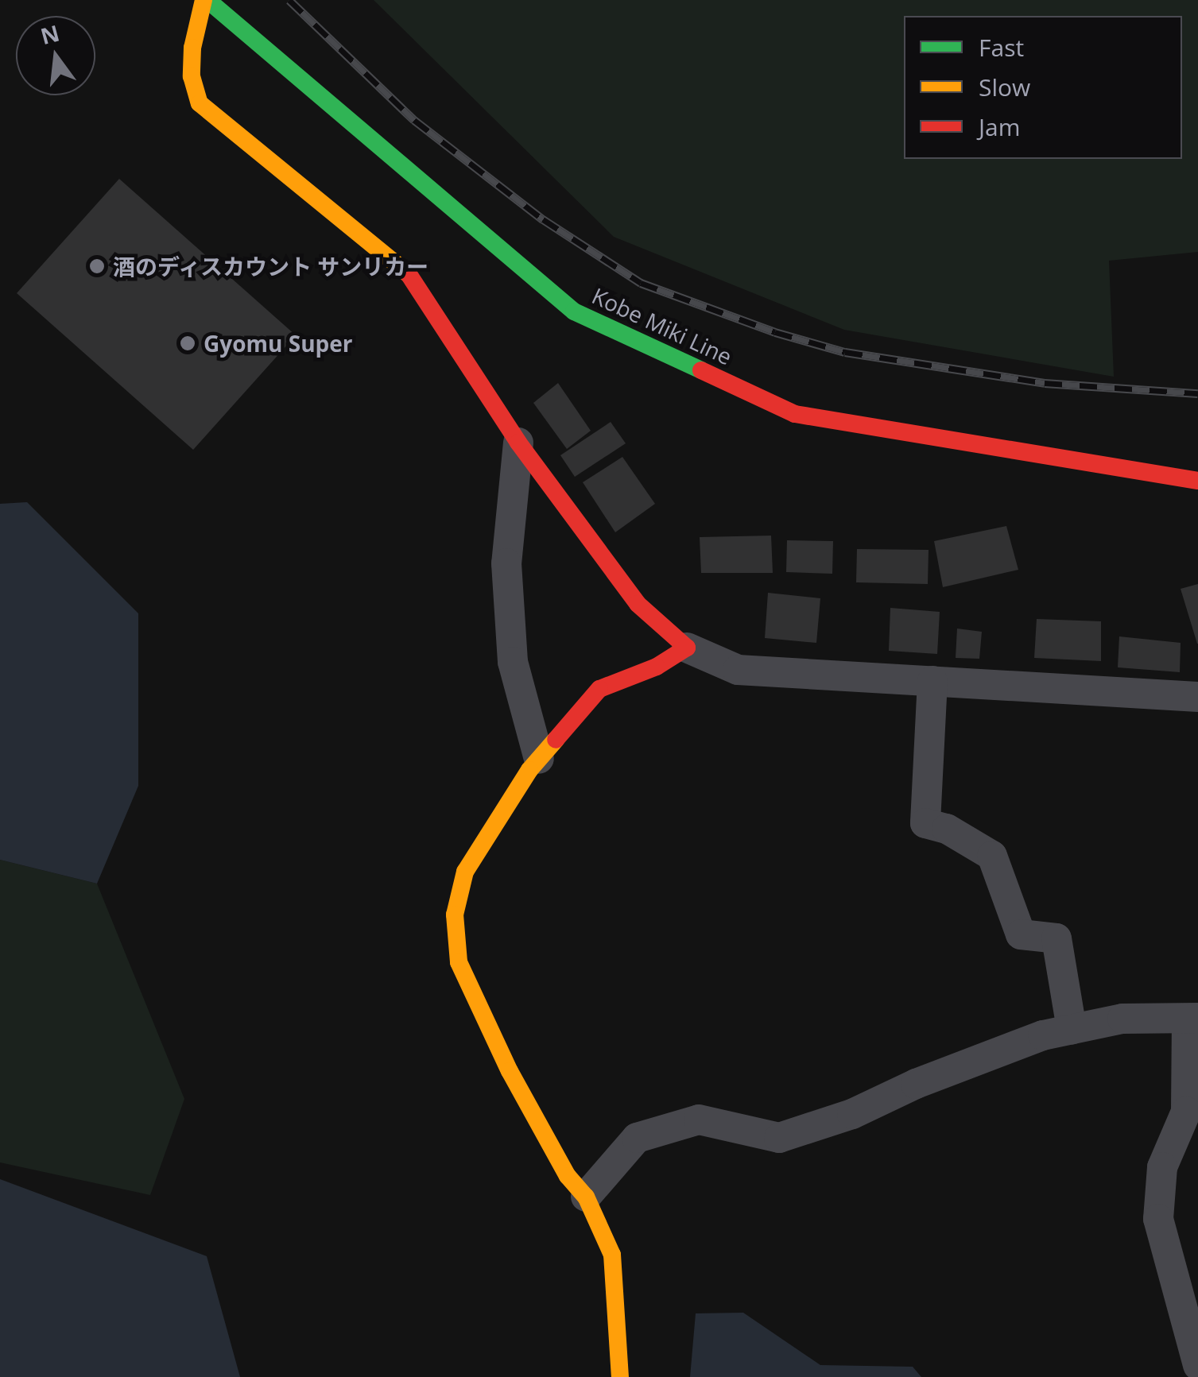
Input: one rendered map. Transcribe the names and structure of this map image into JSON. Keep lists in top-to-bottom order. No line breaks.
{"streets":{"main road":["Kobe Miki Line"]},"places":["酒のディスカウント サンリカー","Gyomu Super"],"legend":["Fast","Slow","Jam"],"north":"top"}
